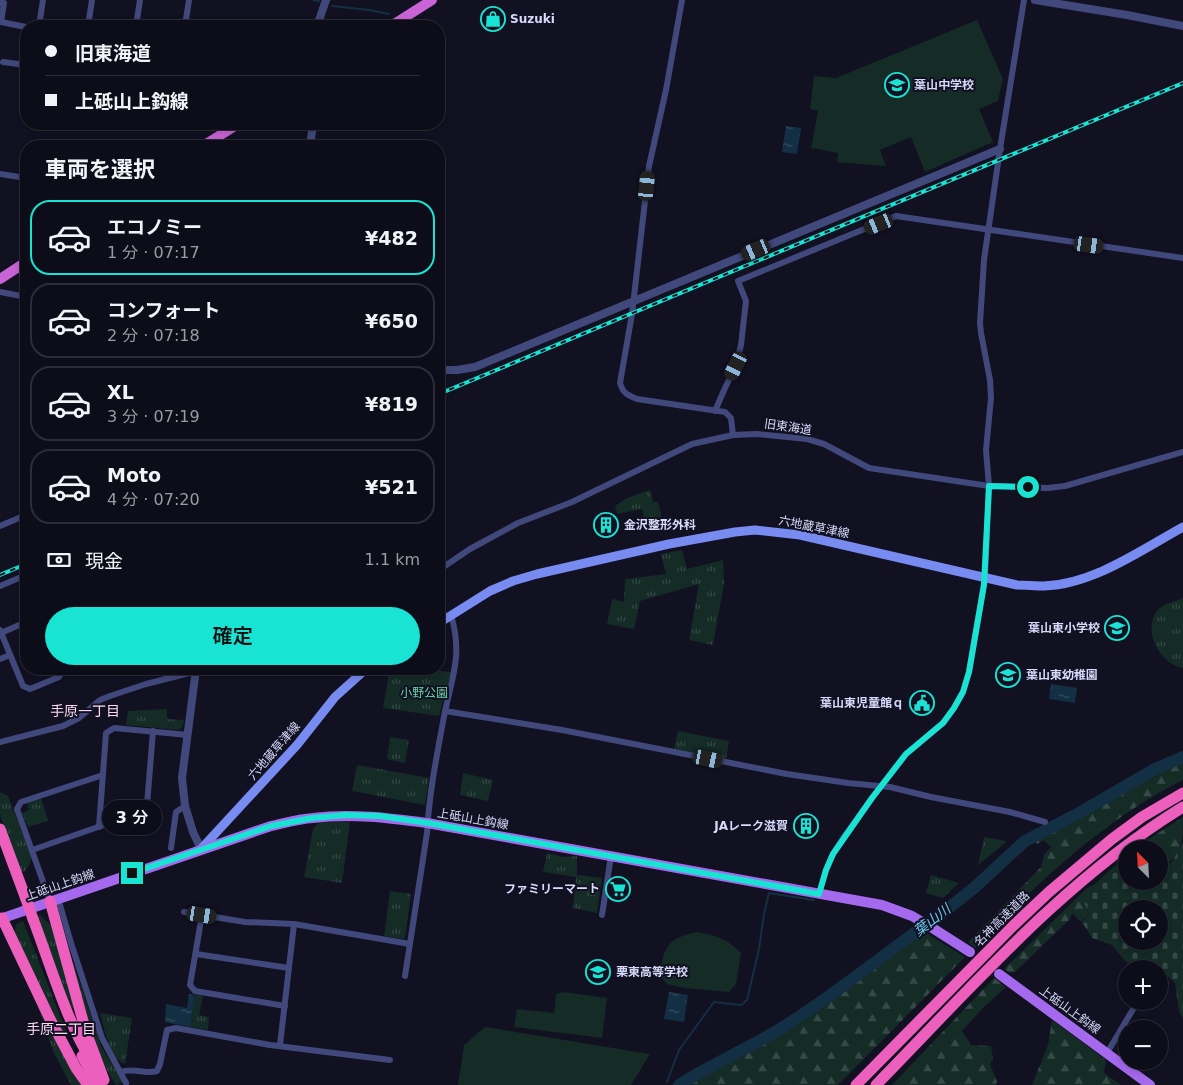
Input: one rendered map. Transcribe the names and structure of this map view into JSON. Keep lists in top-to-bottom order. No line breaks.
{"streets":{"highway":["名神高速道路"],"main road":["六地蔵草津線","上砥山上鈎線"],"street":["旧東海道"]},"crossings":[["六地蔵草津線","上砥山上鈎線"]],"districts":["手原一丁目","手原二丁目"],"water":["葉山川"],"parks":["小野公園"],"places":{"shop":["Suzuki"],"school or university":["葉山中学校","葉山東小学校","葉山東幼稚園","栗東高等学校"],"building":["金沢整形外科","JAレーク滋賀"],"public building":["葉山東児童館ｑ"],"supermarket":["ファミリーマート"]},"north":"top left","page":{"banner":["旧東海道","上砥山上鈎線"],"heading":"車両を選択","list":[{"name":"エコノミー","note":"1 分 · 07:17","value":"¥482"},{"name":"コンフォート","note":"2 分 · 07:18","value":"¥650"},{"name":"XL","note":"3 分 · 07:19","value":"¥819"},{"name":"Moto","note":"4 分 · 07:20","value":"¥521"}],"pay":["現金","1.1 km"],"buttons":"確定","bubble":"3 分","map_buttons":["+","−"]}}
